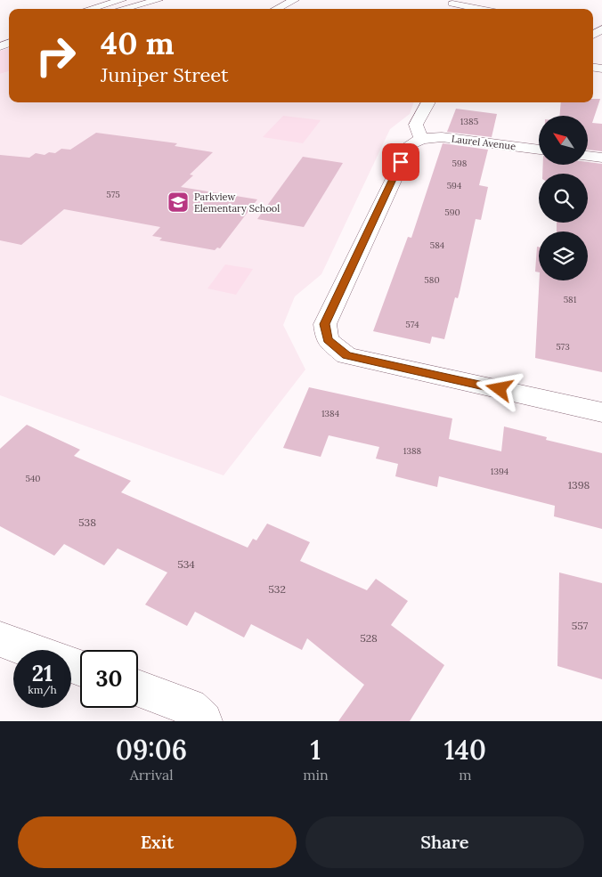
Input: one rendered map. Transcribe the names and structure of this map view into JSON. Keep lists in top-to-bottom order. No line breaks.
{"streets":{"street":["Laurel Avenue"]},"places":{"school or university":["Parkview Elementary School"]},"house_numbers":["1385","598","594","575","590","584","580","581","574","573","1384","1388","1394","540","1398","538","534","532","557","528"],"north":"top left","page":{"turn":["40 m","Juniper Street"],"speed":"21 km/h","limit":"30","eta":["09:06","Arrival","1","min","140","m"],"buttons":["Exit","Share"]}}
